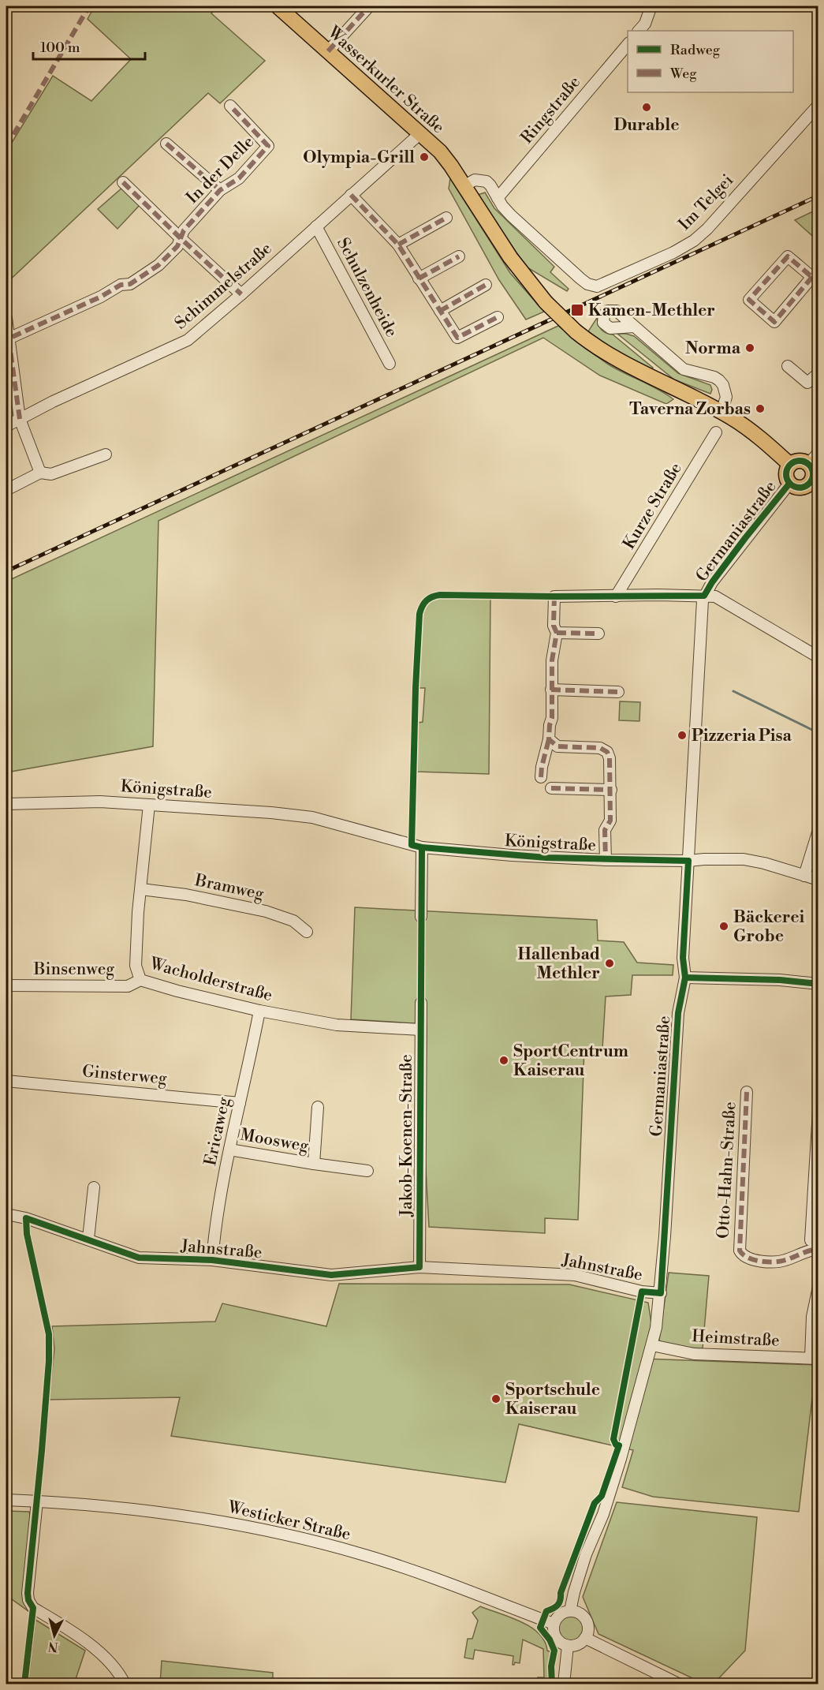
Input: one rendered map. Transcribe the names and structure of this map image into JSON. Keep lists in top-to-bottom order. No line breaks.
{"streets":{"main road":["Wasserkurler Straße"],"street":["Ringstraße","In der Delle","Im Telgei","Schimmelstraße","Schulzenheide","Kurze Straße","Germaniastraße","Königstraße","Bramweg","Binsenweg","Wacholderstraße","Ginsterweg","Ericaweg","Jakob-Koenen-Straße","Moosweg","Otto-Hahn-Straße","Jahnstraße","Heimstraße","Westicker Straße"]},"crossings":[["Wasserkurler Straße","Schimmelstraße"],["Wasserkurler Straße","Germaniastraße"],["Ringstraße","Im Telgei"],["Schimmelstraße","Schulzenheide"],["Germaniastraße","Königstraße"],["Germaniastraße","Jahnstraße"],["Germaniastraße","Heimstraße"],["Germaniastraße","Westicker Straße"],["Königstraße","Wacholderstraße"],["Bramweg","Wacholderstraße"],["Binsenweg","Wacholderstraße"],["Wacholderstraße","Ericaweg"],["Wacholderstraße","Jakob-Koenen-Straße"],["Ginsterweg","Ericaweg"],["Ericaweg","Moosweg"],["Ericaweg","Jahnstraße"],["Jakob-Koenen-Straße","Jahnstraße"]],"places":{"other":["Durable","Olympia-Grill","Norma","Taverna Zorbas","Pizzeria Pisa","Bäckerei Grobe","Hallenbad Methler","SportCentrum Kaiserau","Sportschule Kaiserau"],"transit":["Kamen-Methler"]},"legend":["Radweg","Weg"],"scale_bar":"100 m","north":"bottom"}
